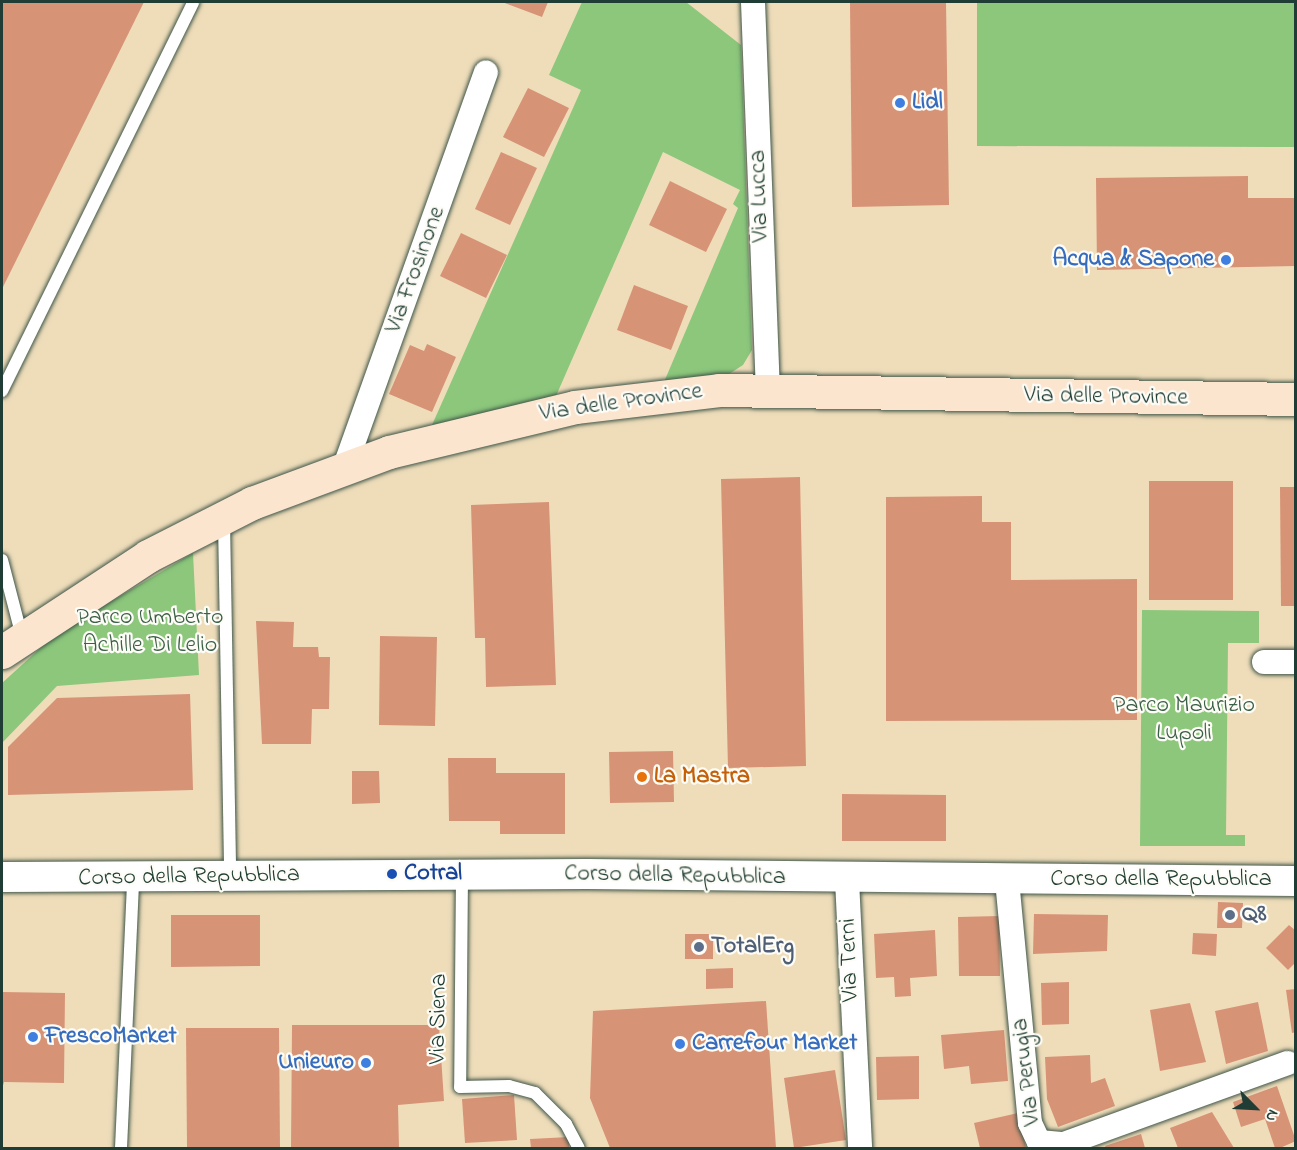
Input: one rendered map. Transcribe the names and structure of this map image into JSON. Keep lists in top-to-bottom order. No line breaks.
{"streets":{"main road":["Via delle Province"],"street":["Via Lucca","Via Frosinone","Corso della Repubblica","Via Terni","Via Perugia"],"lane":["Via Siena"]},"crossings":[["Via Lucca","Via delle Province"],["Via Frosinone","Via delle Province"],["Corso della Repubblica","Via Terni"],["Corso della Repubblica","Via Siena"],["Corso della Repubblica","Via Perugia"]],"parks":["Parco Umberto Achille Di Lelio","Parco Maurizio Lupoli"],"places":["Lidl","Acqua & Sapone","La Mastra","Cotral","Q8","TotalErg","FrescoMarket","Carrefour Market","Unieuro"],"north":"bottom right"}
